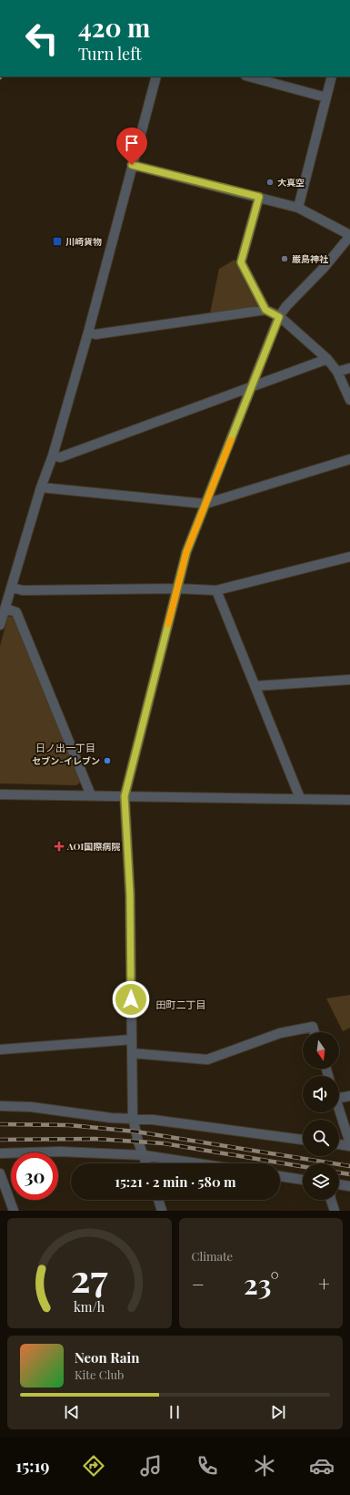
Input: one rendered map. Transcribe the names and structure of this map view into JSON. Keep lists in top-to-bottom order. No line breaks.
{"districts":["日ノ出一丁目","田町二丁目"],"places":{"other":["大真空","巌島神社","セブン-イレブン"],"transit":["川崎貨物"],"health":["AOI国際病院"]},"north":"bottom","page":{"turn":["420 m","Turn left"],"limit":"30","trip":"15:21 · 2 min · 580 m","tile":"Climate","heat":["−","23°","+"],"song":["Neon Rain","Kite Club"],"tabs":"15:19","gauge":["27","km/h"]}}
